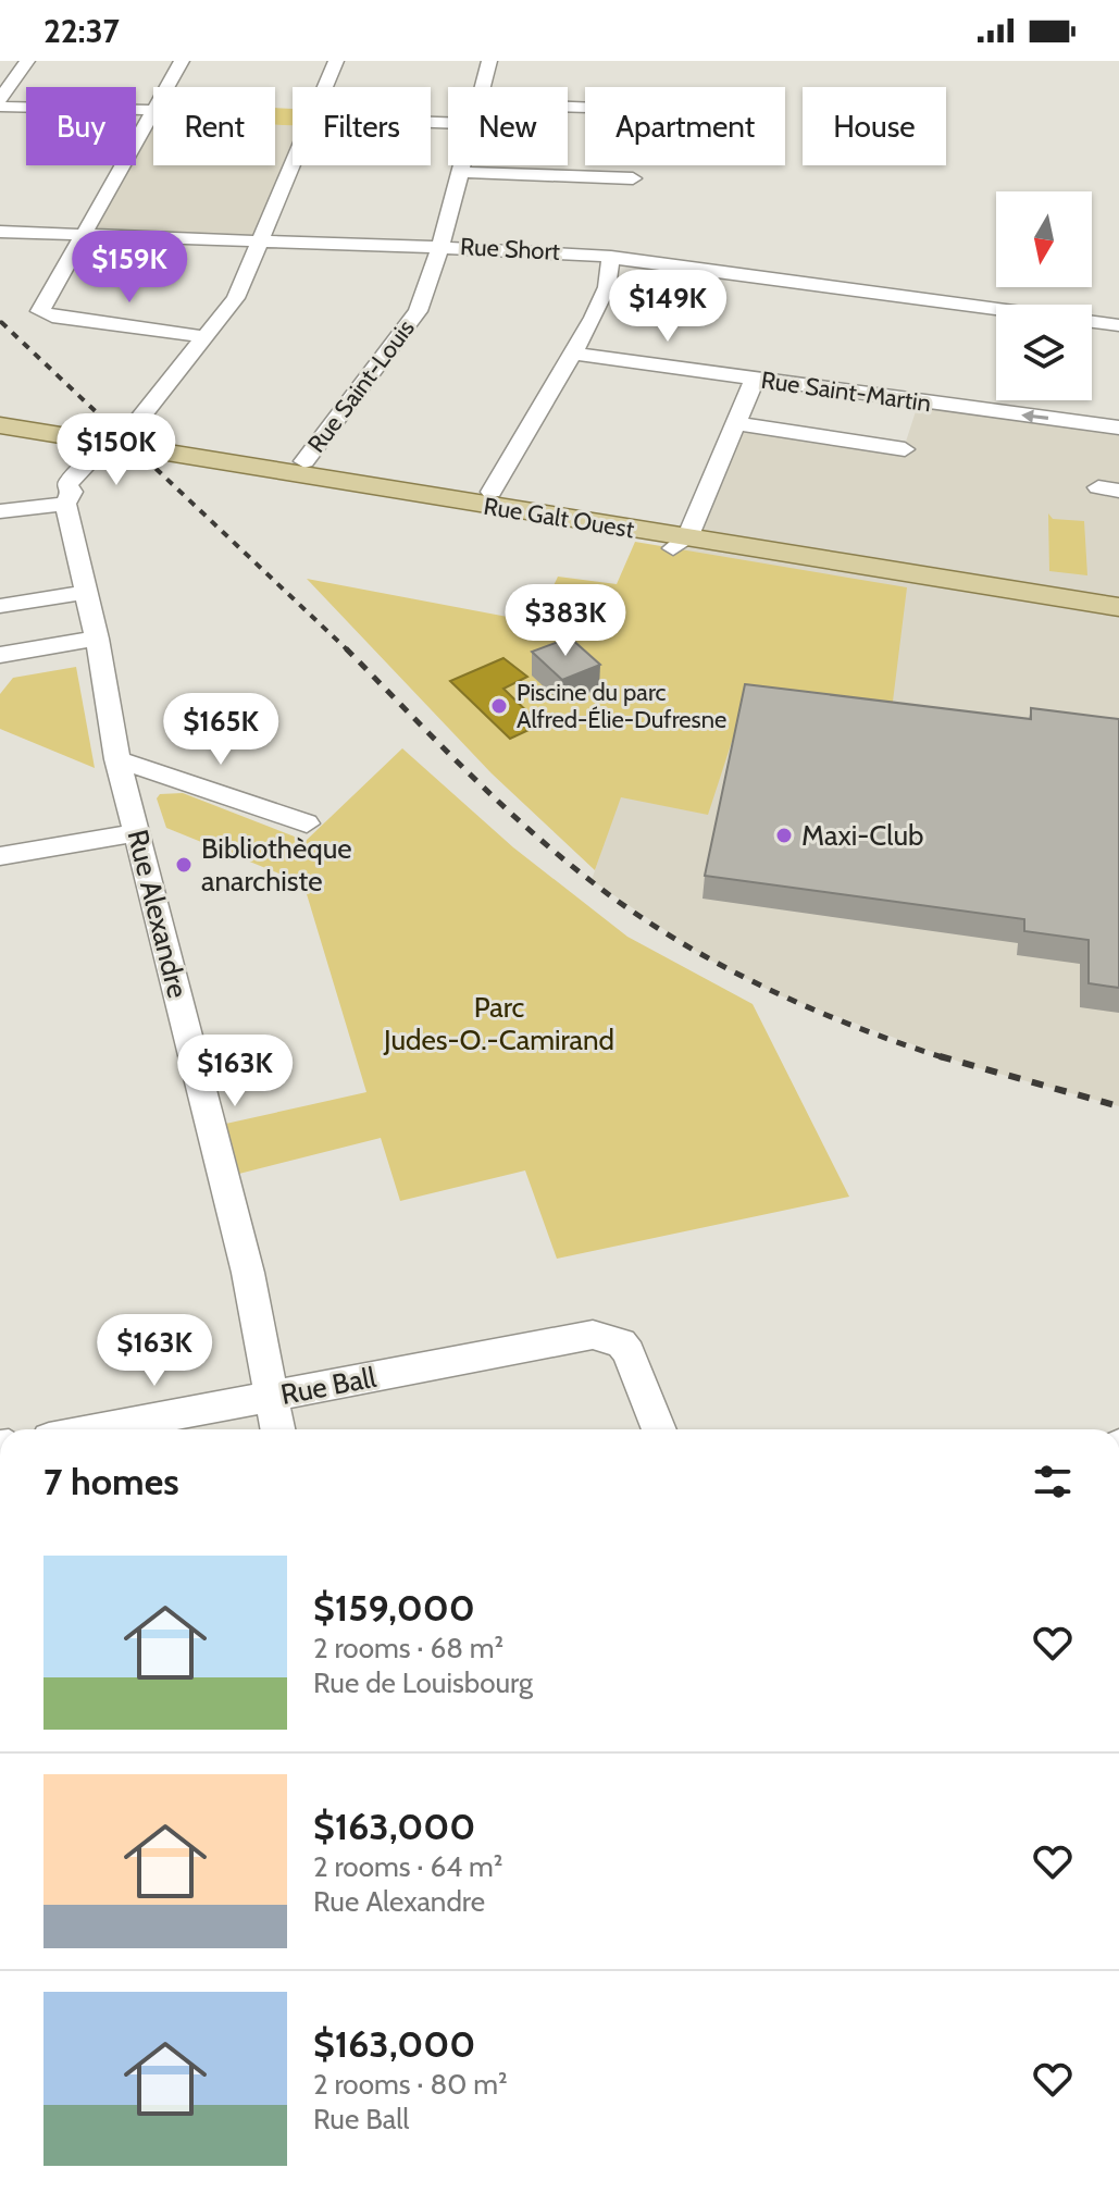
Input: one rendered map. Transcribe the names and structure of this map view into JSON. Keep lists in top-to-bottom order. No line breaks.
{"streets":{"main road":["Rue Galt Ouest"],"street":["Rue Short","Rue Saint-Louis","Rue Saint-Martin","Rue Alexandre","Rue Ball"]},"crossings":[["Rue Short","Rue Saint-Louis"],["Rue Saint-Louis","Rue Galt Ouest"],["Rue Alexandre","Rue Ball"]],"parks":["Parc Judes-O.-Camirand"],"places":["Piscine du parc Alfred-Élie-Dufresne","Maxi-Club","Bibliothèque anarchiste"],"north":"bottom","page":{"status":"22:37","chip":["Buy","Rent","Filters","New","Apartment","House"],"price":["$159K","$149K","$150K","$383K","$165K","$163K","$163K"],"heading":"7 homes","list":[{"name":"$159,000","note":"2 rooms · 68 m² · Rue de Louisbourg"},{"name":"$163,000","note":"2 rooms · 64 m² · Rue Alexandre"},{"name":"$163,000","note":"2 rooms · 80 m² · Rue Ball"}]}}
